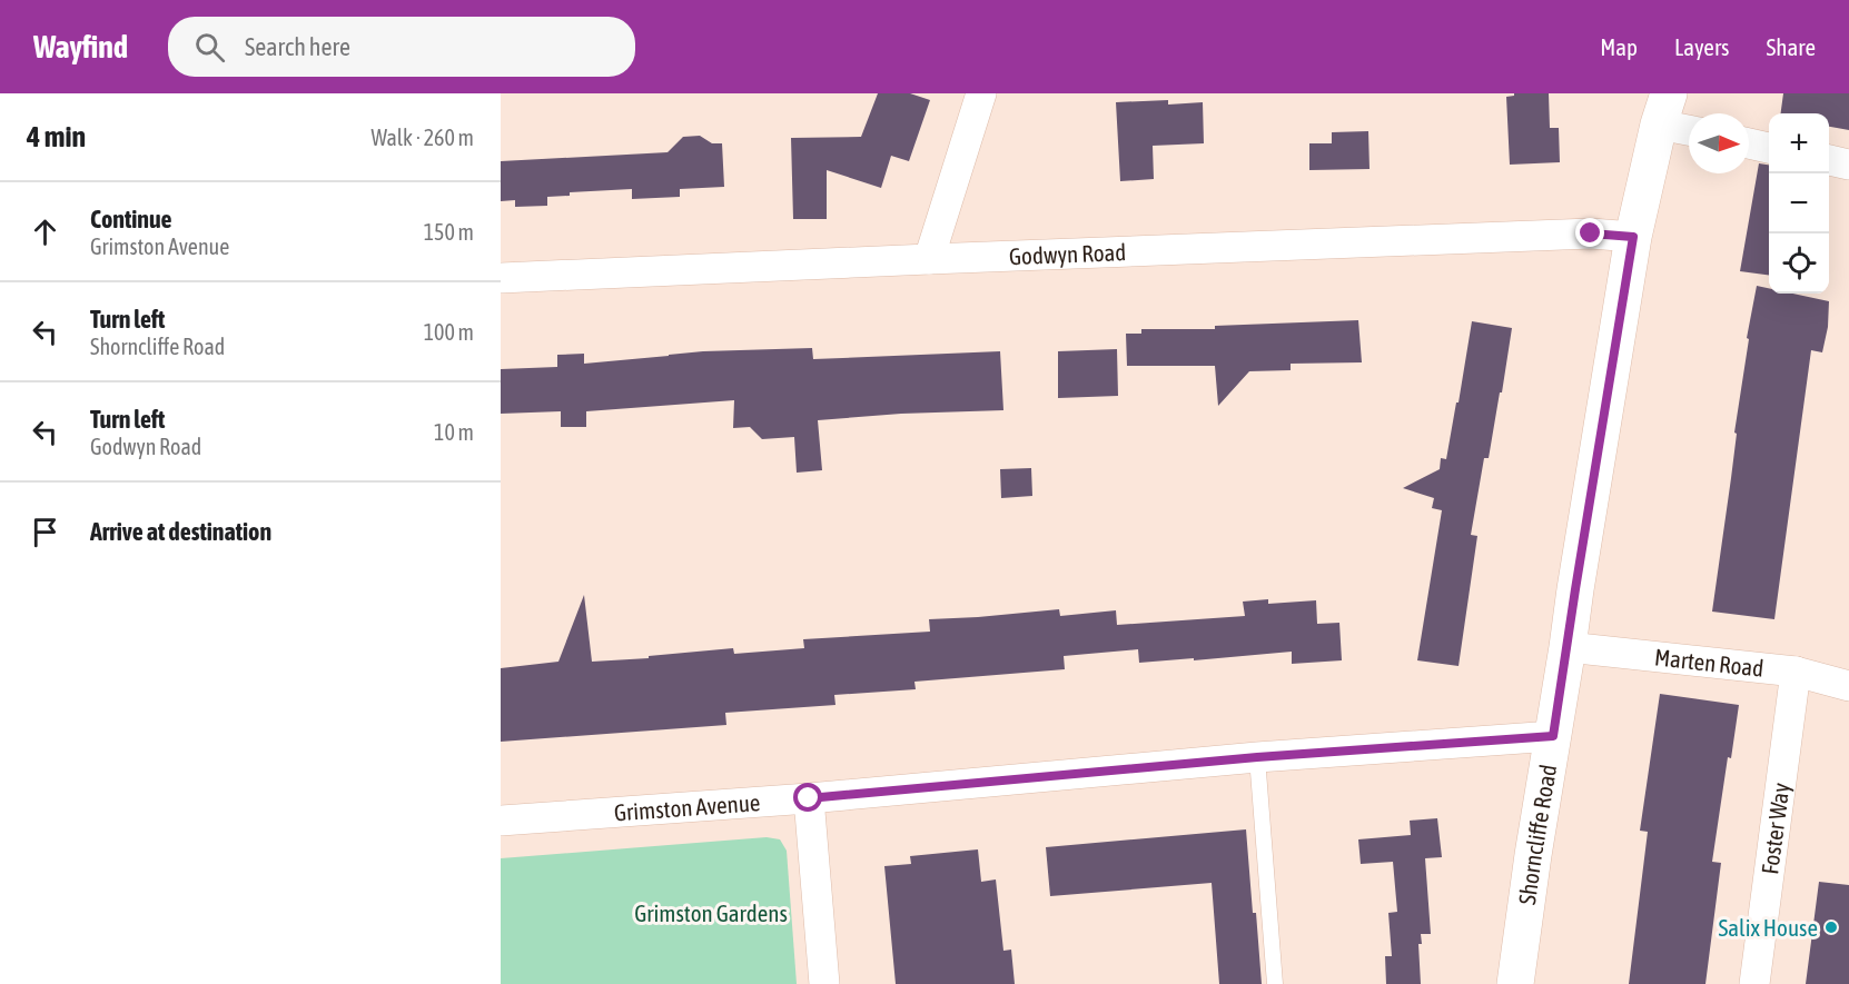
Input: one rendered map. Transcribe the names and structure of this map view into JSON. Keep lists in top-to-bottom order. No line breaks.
{"streets":{"main road":["Shorncliffe Road"],"street":["Godwyn Road","Marten Road","Grimston Avenue","Foster Way"]},"crossings":[["Godwyn Road","Shorncliffe Road"],["Marten Road","Foster Way"],["Marten Road","Shorncliffe Road"],["Grimston Avenue","Shorncliffe Road"]],"parks":["Grimston Gardens"],"places":["Salix House"],"north":"right","page":{"header":"Wayfind","search":"Search here","nav":["Map","Layers","Share"],"heading":["4 min","Walk · 260 m"],"map_buttons":["+","−"],"list":[["Continue","Grimston Avenue","150 m"],["Turn left","Shorncliffe Road","100 m"],["Turn left","Godwyn Road","10 m"],"Arrive at destination"]}}
